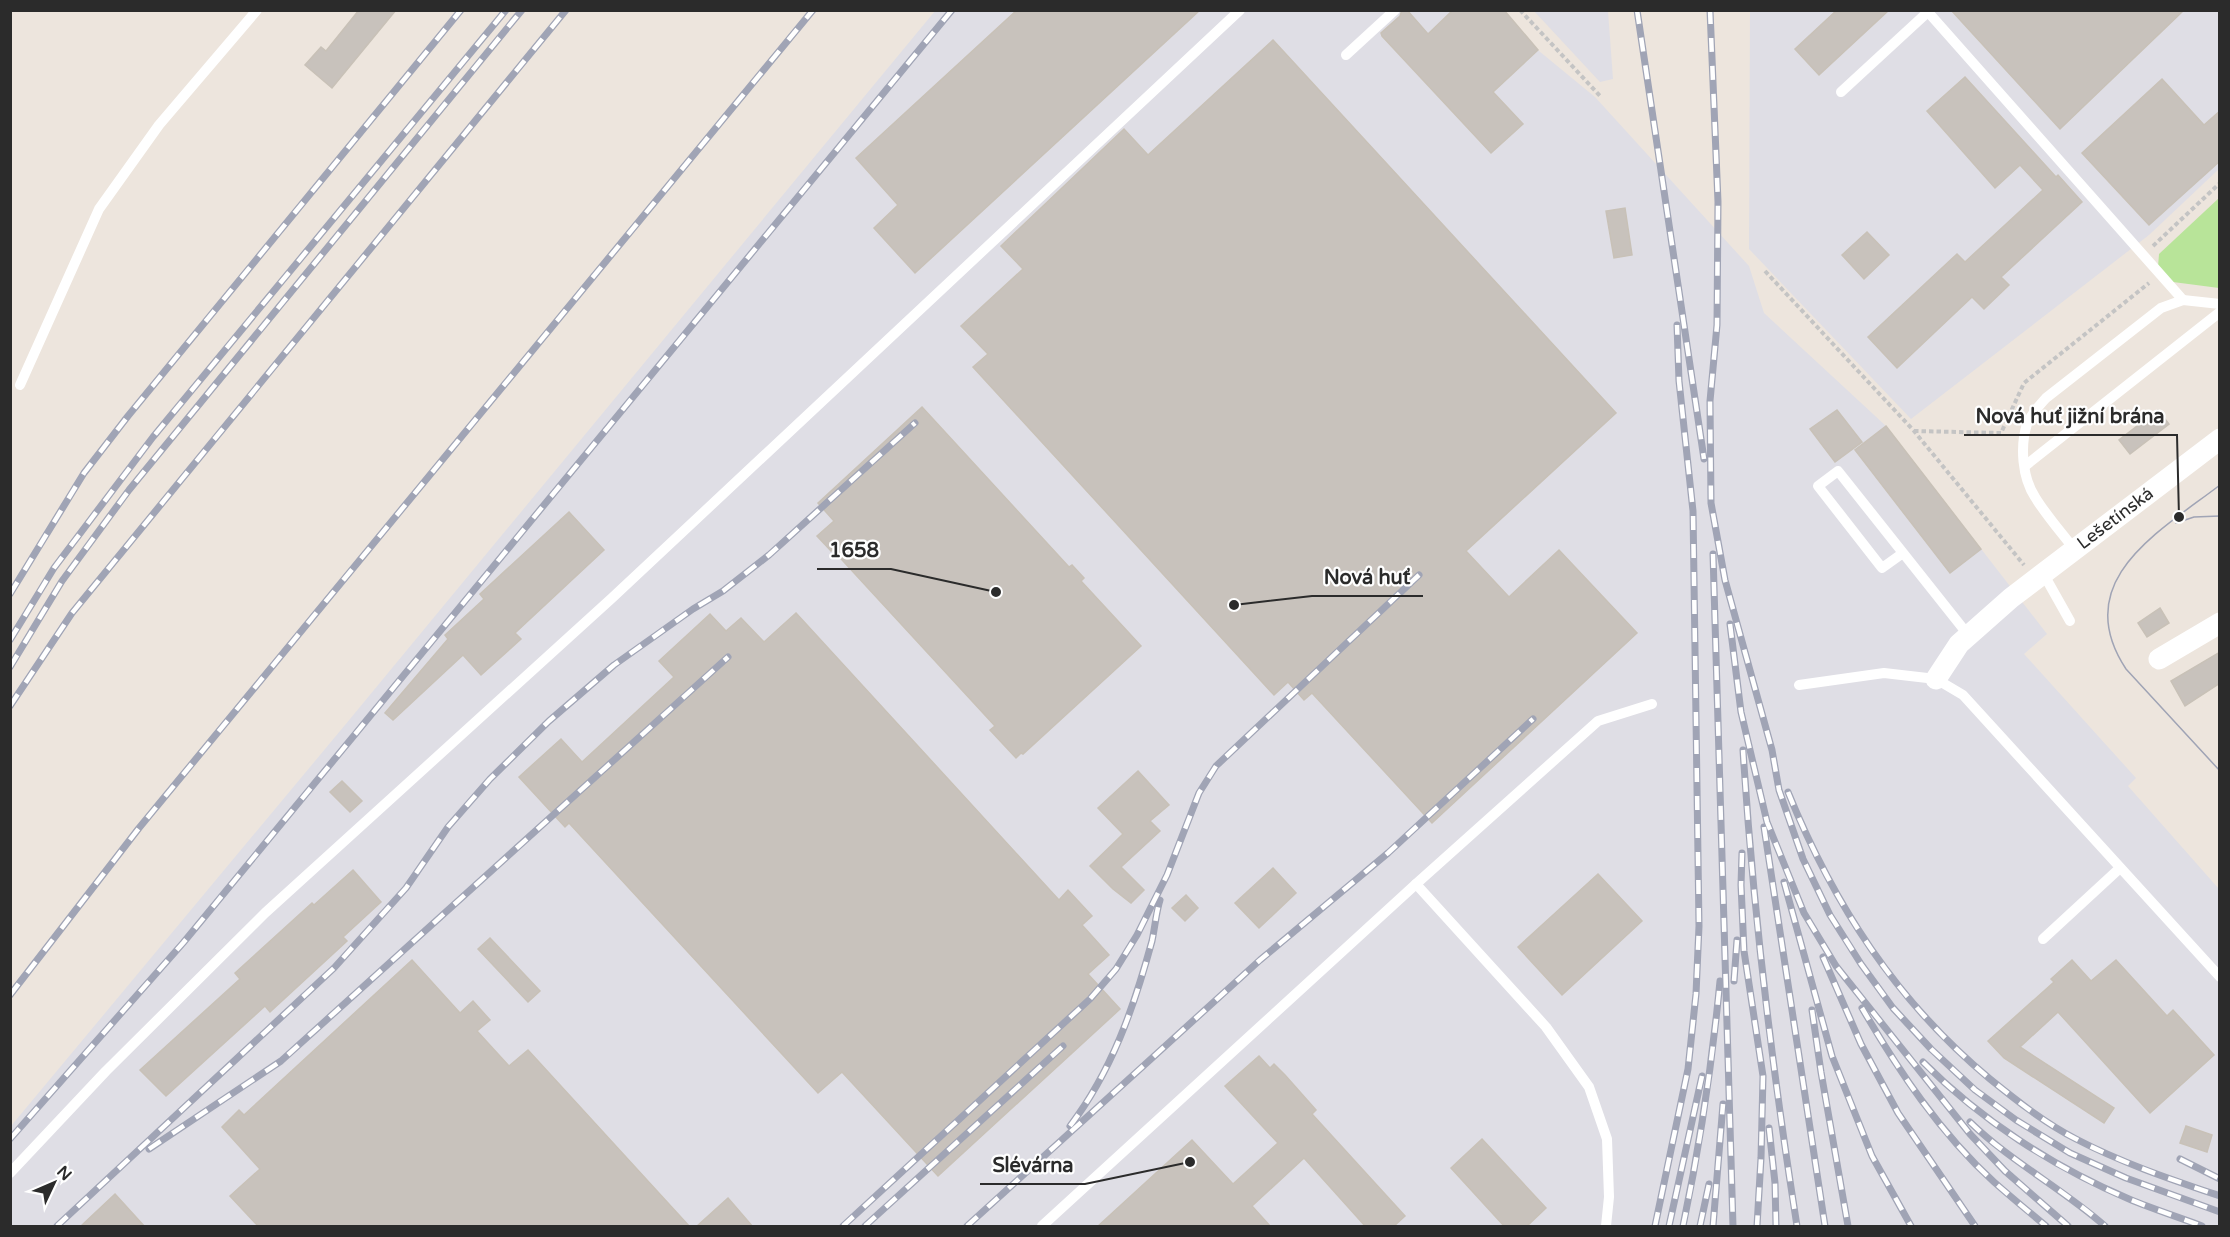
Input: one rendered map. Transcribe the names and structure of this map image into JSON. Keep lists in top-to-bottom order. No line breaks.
{"streets":{"street":["Lešetínská"]},"places":["Nová huť jižní brána","1658","Nová huť","Slévárna"],"north":"top right"}
